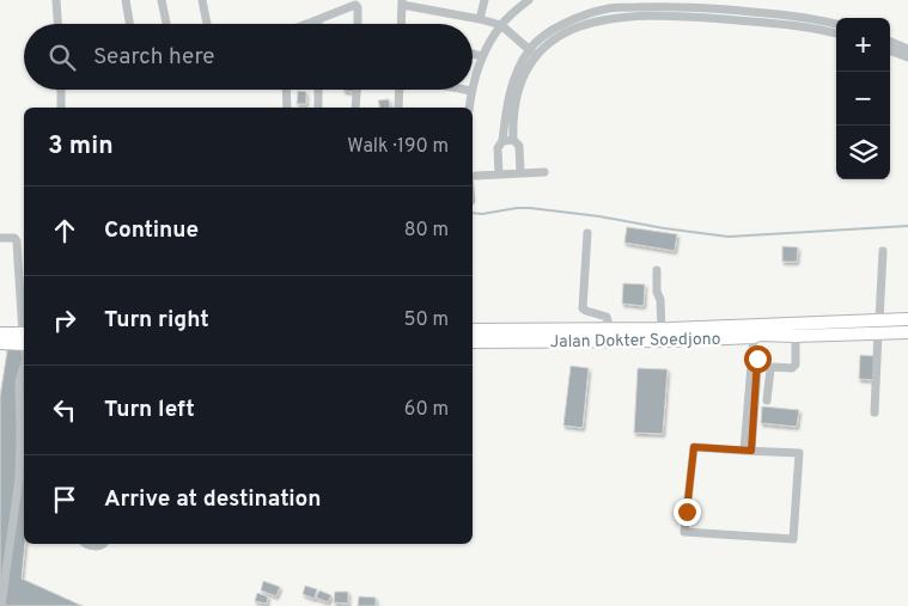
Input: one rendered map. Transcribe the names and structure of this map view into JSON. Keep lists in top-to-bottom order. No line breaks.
{"streets":{"highway":["Jalan Dokter Soedjono"]},"page":{"map_buttons":["+","−"],"search":"Search here","heading":["3 min","Walk · 190 m"],"list":[["Continue","80 m"],["Turn right","50 m"],["Turn left","60 m"],"Arrive at destination"]}}
